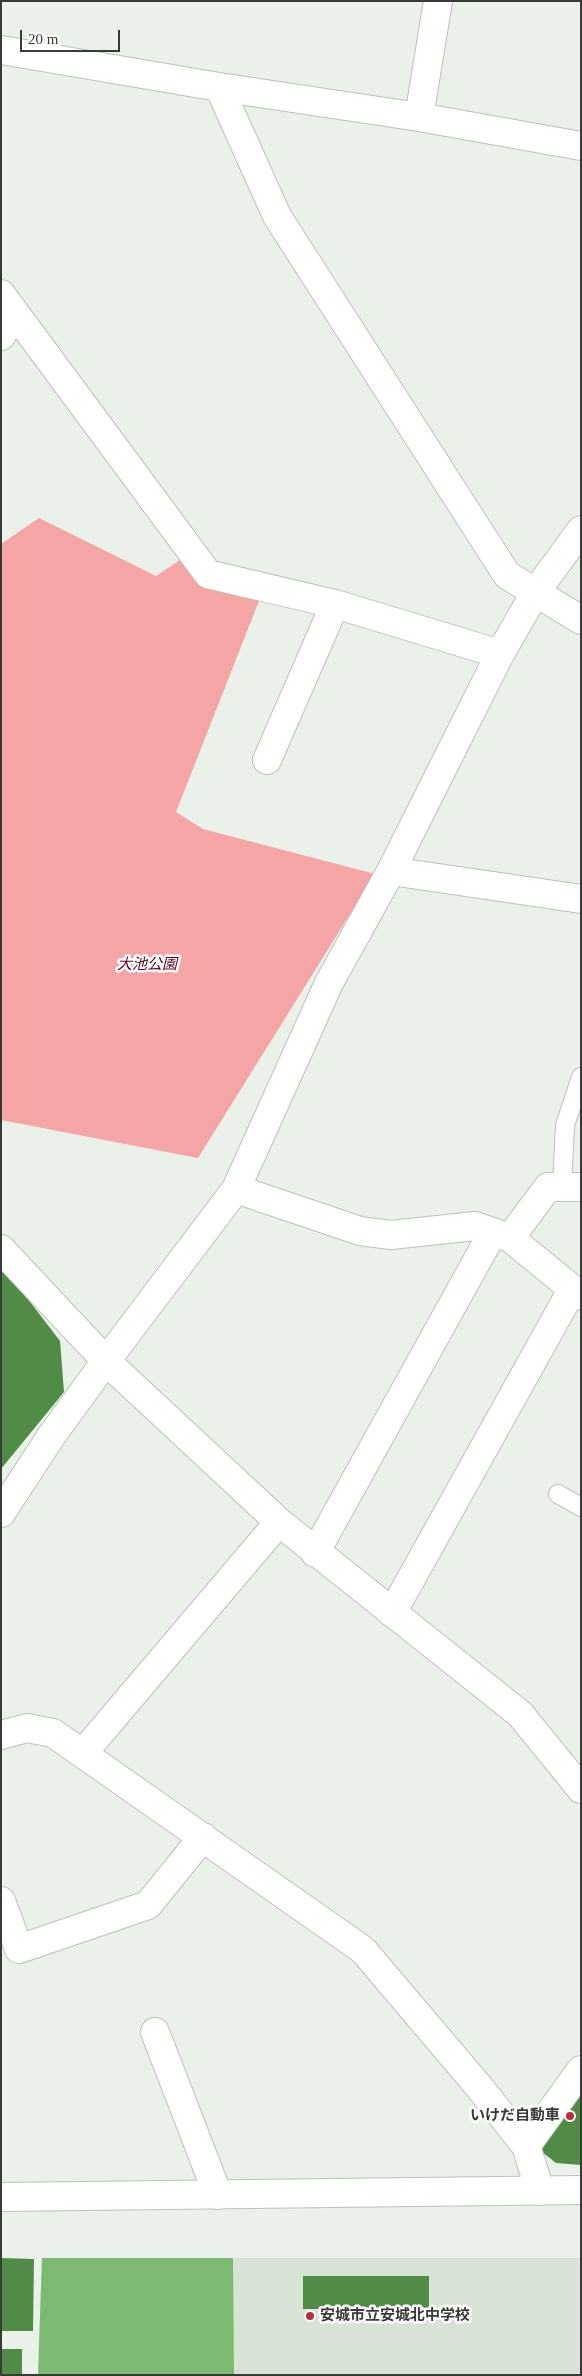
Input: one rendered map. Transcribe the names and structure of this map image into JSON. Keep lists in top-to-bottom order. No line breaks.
{"parks":["大池公園"],"places":["いけだ自動車","安城市立安城北中学校"],"scale_bar":"20 m"}
